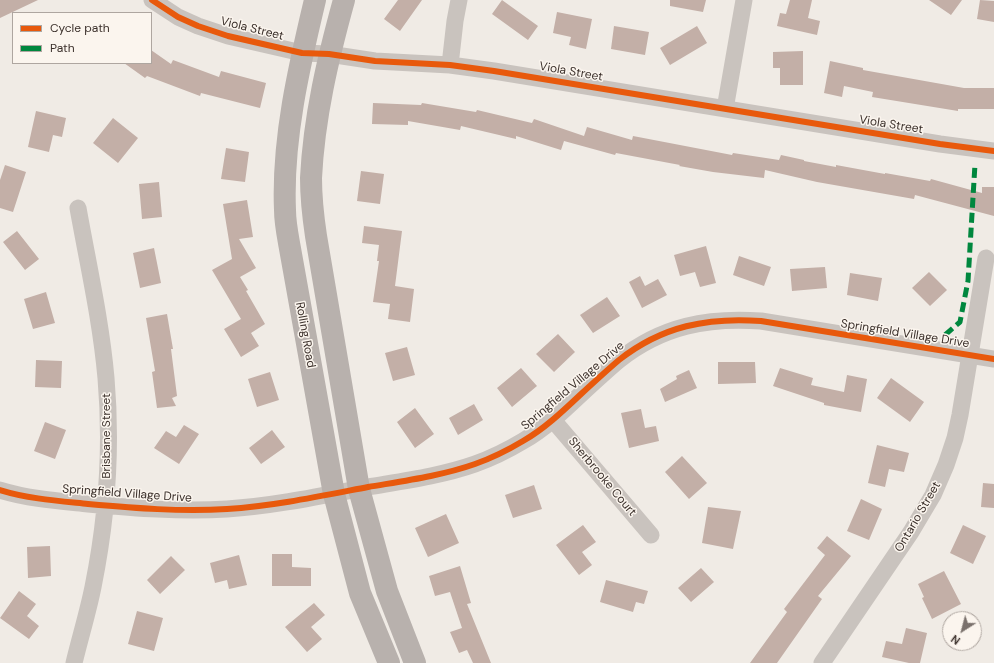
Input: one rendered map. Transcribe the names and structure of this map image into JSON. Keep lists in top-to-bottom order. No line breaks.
{"streets":{"main road":["Rolling Road"],"street":["Viola Street","Springfield Village Drive","Brisbane Street","Sherbrooke Court","Ontario Street"]},"crossings":[["Viola Street","Rolling Road"],["Springfield Village Drive","Rolling Road"],["Springfield Village Drive","Brisbane Street"],["Springfield Village Drive","Sherbrooke Court"],["Springfield Village Drive","Ontario Street"]],"legend":["Cycle path","Path"],"north":"bottom left"}
